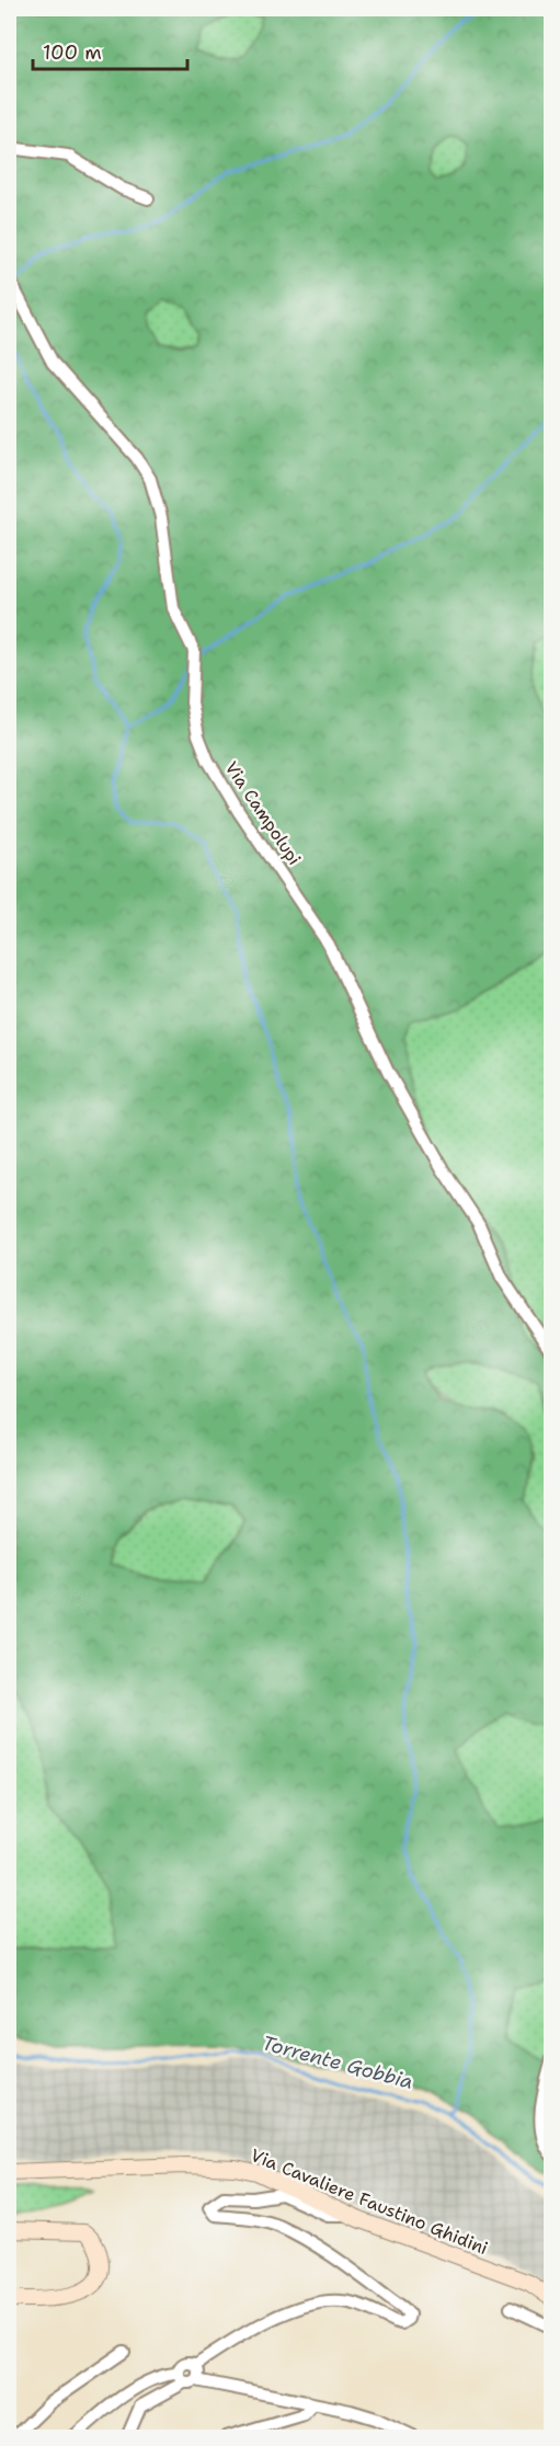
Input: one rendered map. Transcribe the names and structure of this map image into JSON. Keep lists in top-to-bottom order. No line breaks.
{"streets":{"main road":["Via Cavaliere Faustino Ghidini"],"street":["Via Campolupi"]},"water":["Torrente Gobbia"],"scale_bar":"100 m"}
